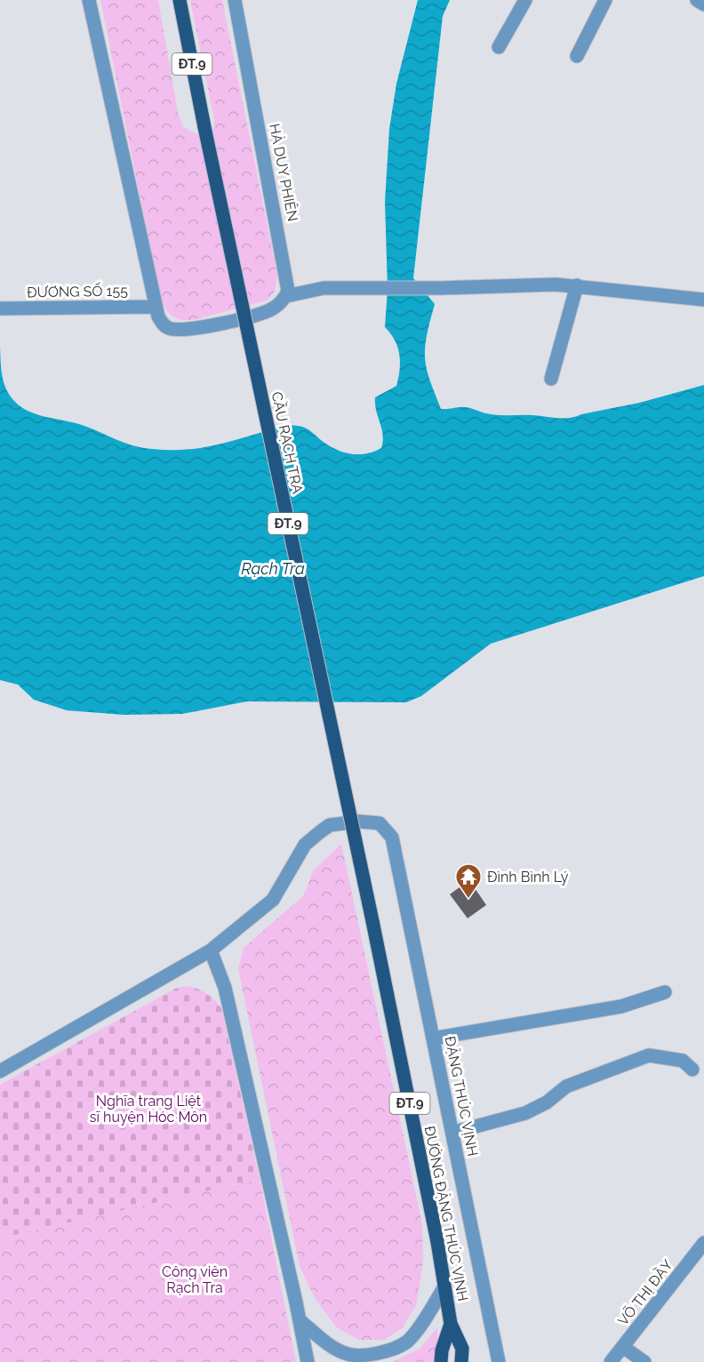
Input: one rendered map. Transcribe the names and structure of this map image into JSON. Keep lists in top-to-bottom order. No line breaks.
{"streets":{"main road":["ĐT.9","CẦU RẠCH TRA","ĐƯỜNG ĐẶNG THÚC VỊNH"],"street":["HÀ DUY PHIÊN","ĐƯƠNG SỐ 155","ĐẶNG THÚC VỊNH","VÕ THỊ ĐẦY"]},"crossings":[["CẦU RẠCH TRA","ĐƯỜNG ĐẶNG THÚC VỊNH"]],"water":["Rạch Tra"],"parks":["Nghĩa trang Liệt sĩ huyện Hóc Môn","Công viên Rạch Tra"],"places":{"temple":["Đình Bình Lý"]}}
